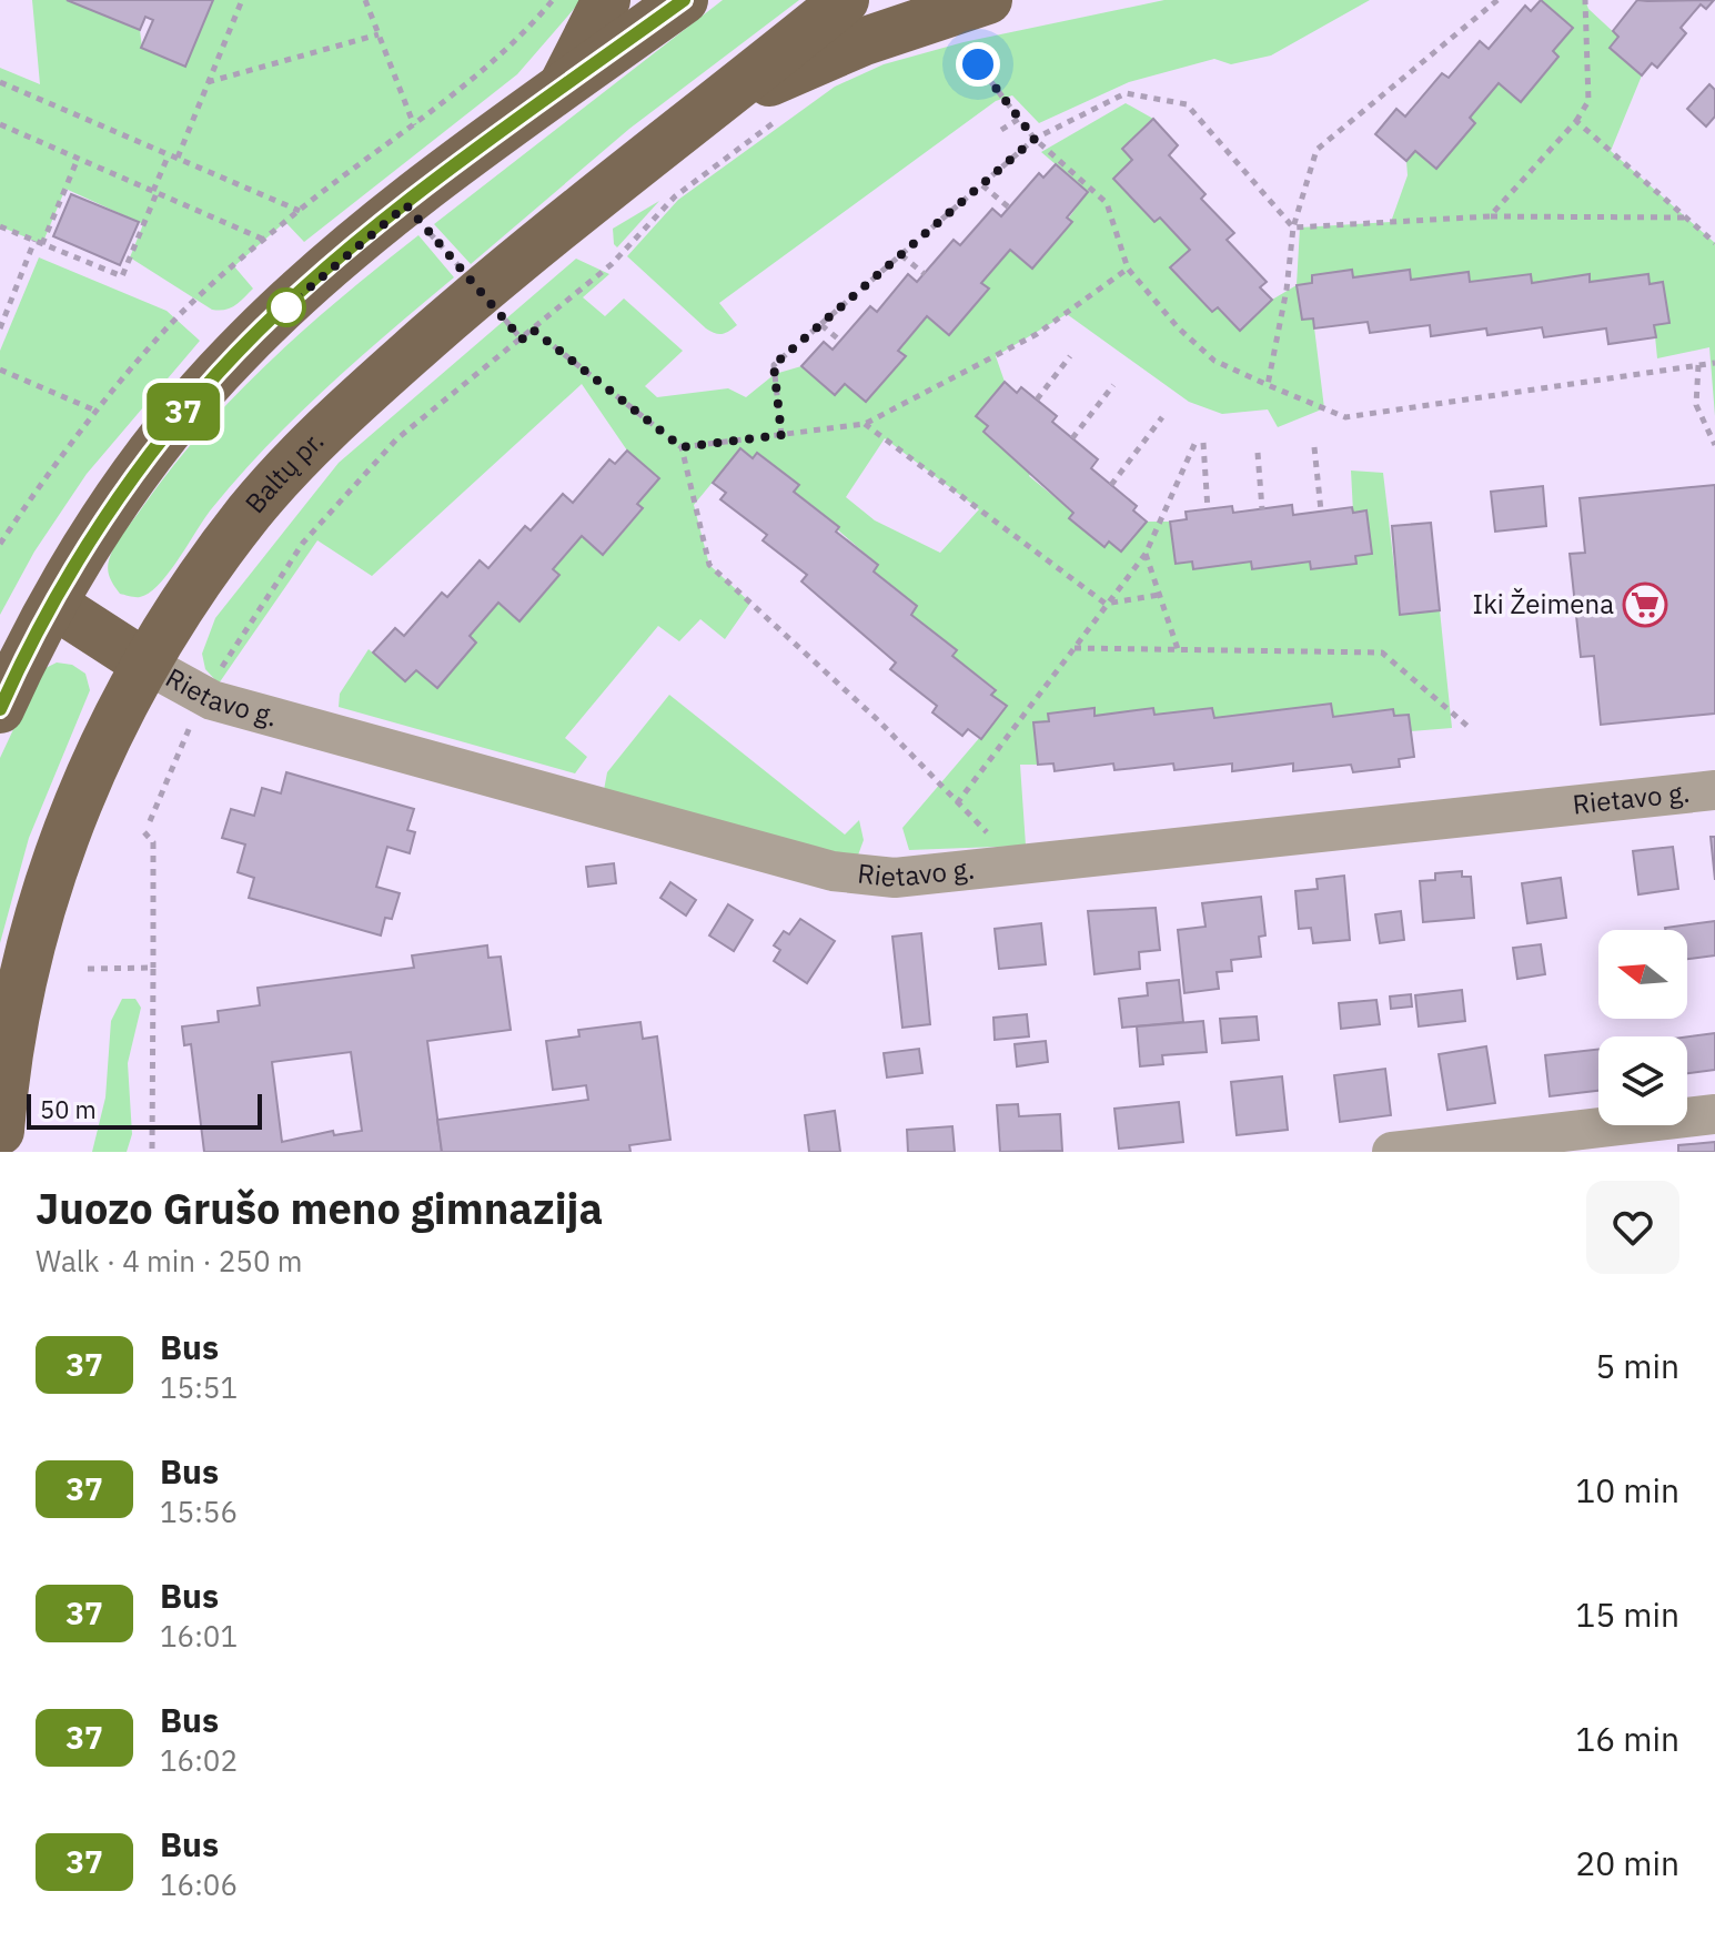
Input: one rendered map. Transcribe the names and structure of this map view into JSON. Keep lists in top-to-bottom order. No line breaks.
{"streets":{"main road":["Baltų pr."],"street":["Rietavo g."]},"crossings":[["Baltų pr.","Rietavo g."]],"places":{"supermarket":["Iki Žeimena"]},"lines":["bus line 37"],"scale_bar":"50 m","north":"left","page":{"on_map":"37","scale":"50 m","heading":["Juozo Grušo meno gimnazija","Walk · 4 min · 250 m"],"list":[{"mark":"37","name":"Bus","note":"15:51","value":"5 min"},{"mark":"37","name":"Bus","note":"15:56","value":"10 min"},{"mark":"37","name":"Bus","note":"16:01","value":"15 min"},{"mark":"37","name":"Bus","note":"16:02","value":"16 min"},{"mark":"37","name":"Bus","note":"16:06","value":"20 min"}]}}
